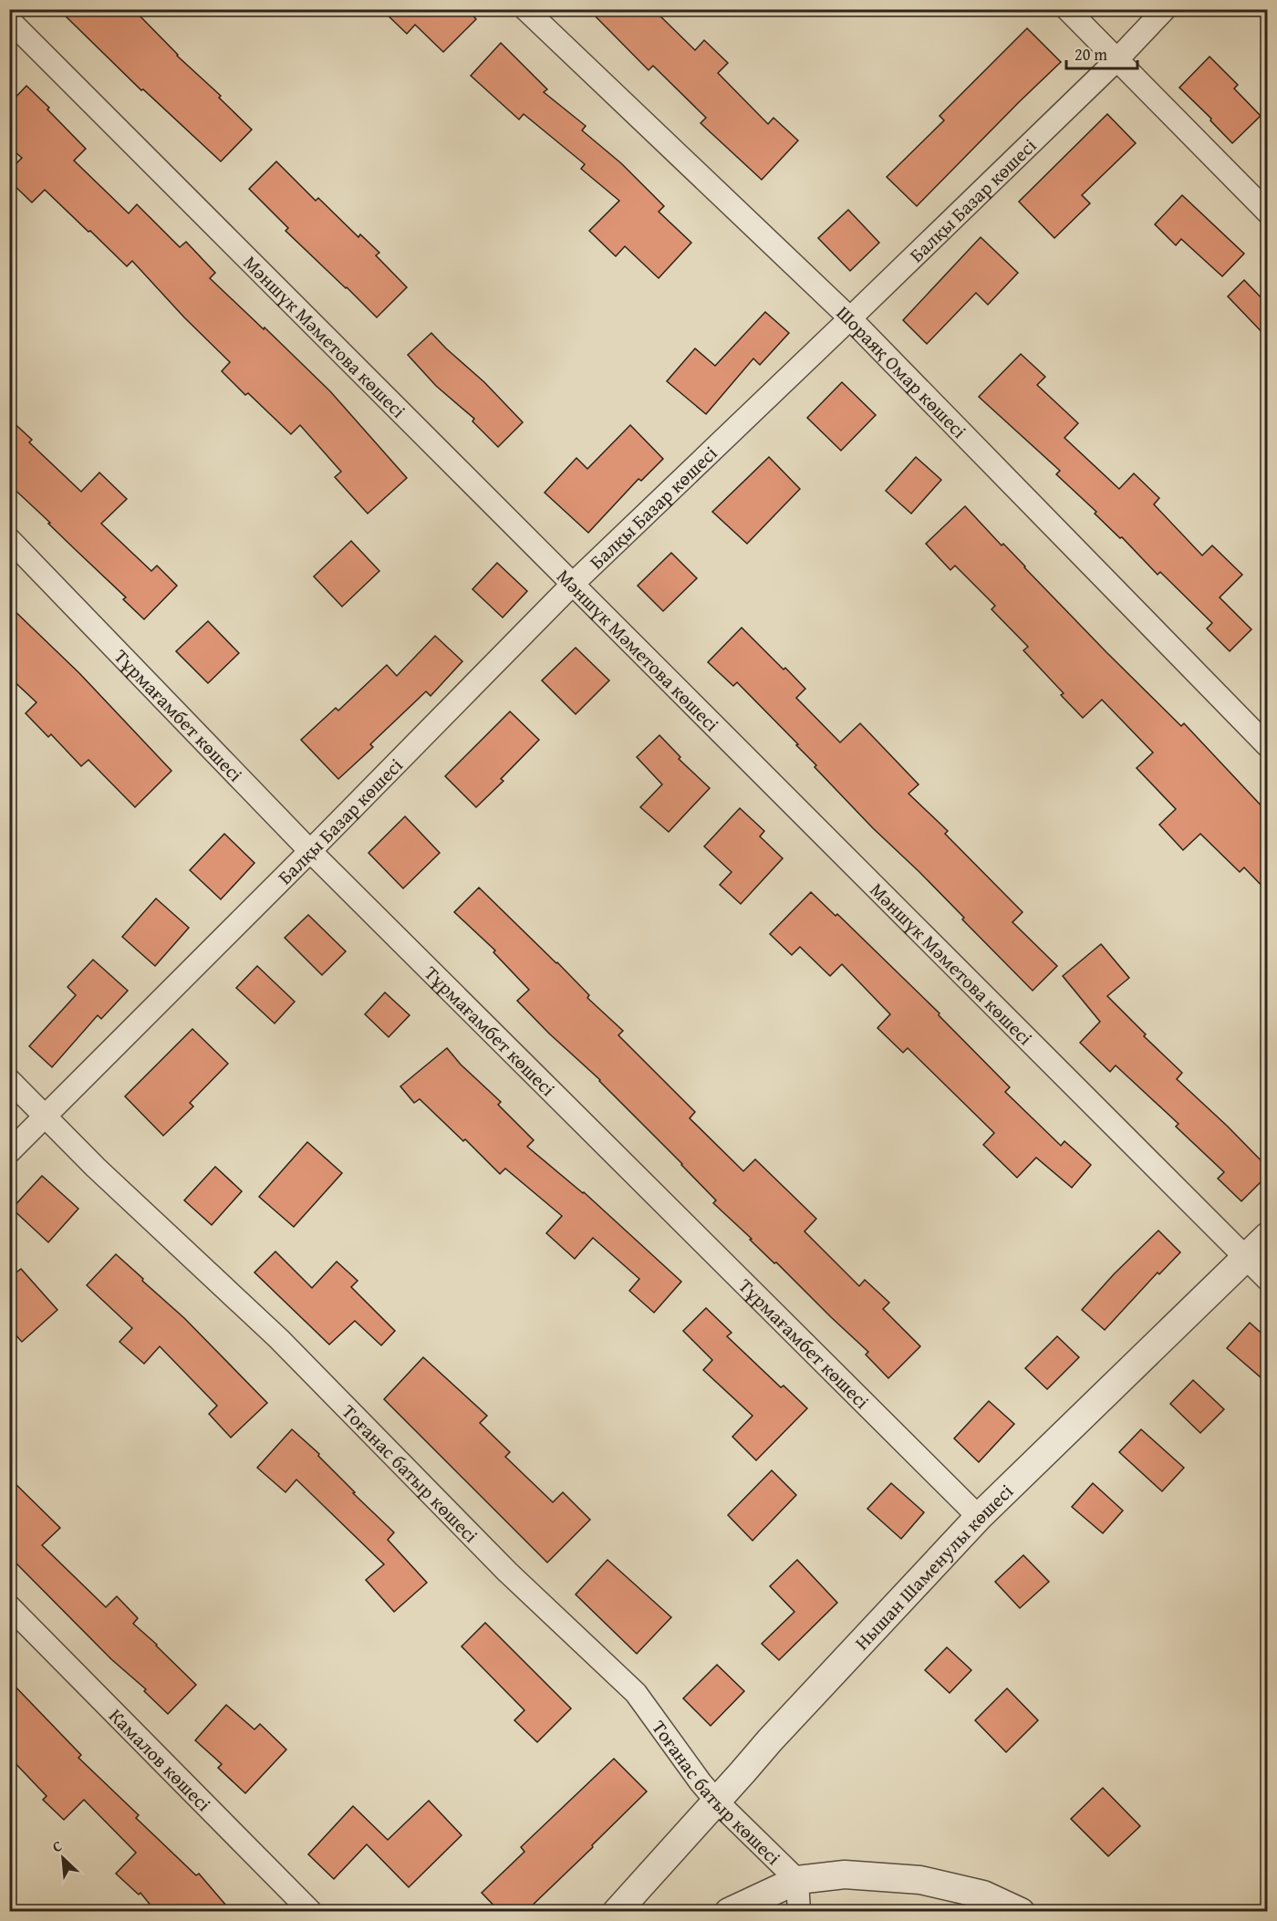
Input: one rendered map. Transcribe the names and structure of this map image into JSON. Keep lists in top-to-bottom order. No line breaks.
{"streets":{"street":["Балқы Базар көшесі","Мәншүк Мәметова көшесі","Шораяқ Омар көшесі","Тұрмағамбет көшесі","Тоғанас батыр көшесі","Нышан Шаменулы көшесі","Камалов көшесі"]},"crossings":[["Балқы Базар көшесі","Мәншүк Мәметова көшесі"],["Балқы Базар көшесі","Шораяқ Омар көшесі"],["Балқы Базар көшесі","Тұрмағамбет көшесі"],["Балқы Базар көшесі","Тоғанас батыр көшесі"],["Мәншүк Мәметова көшесі","Нышан Шаменулы көшесі"],["Тұрмағамбет көшесі","Нышан Шаменулы көшесі"],["Тоғанас батыр көшесі","Нышан Шаменулы көшесі"]],"scale_bar":"20 m","north":"top left"}
